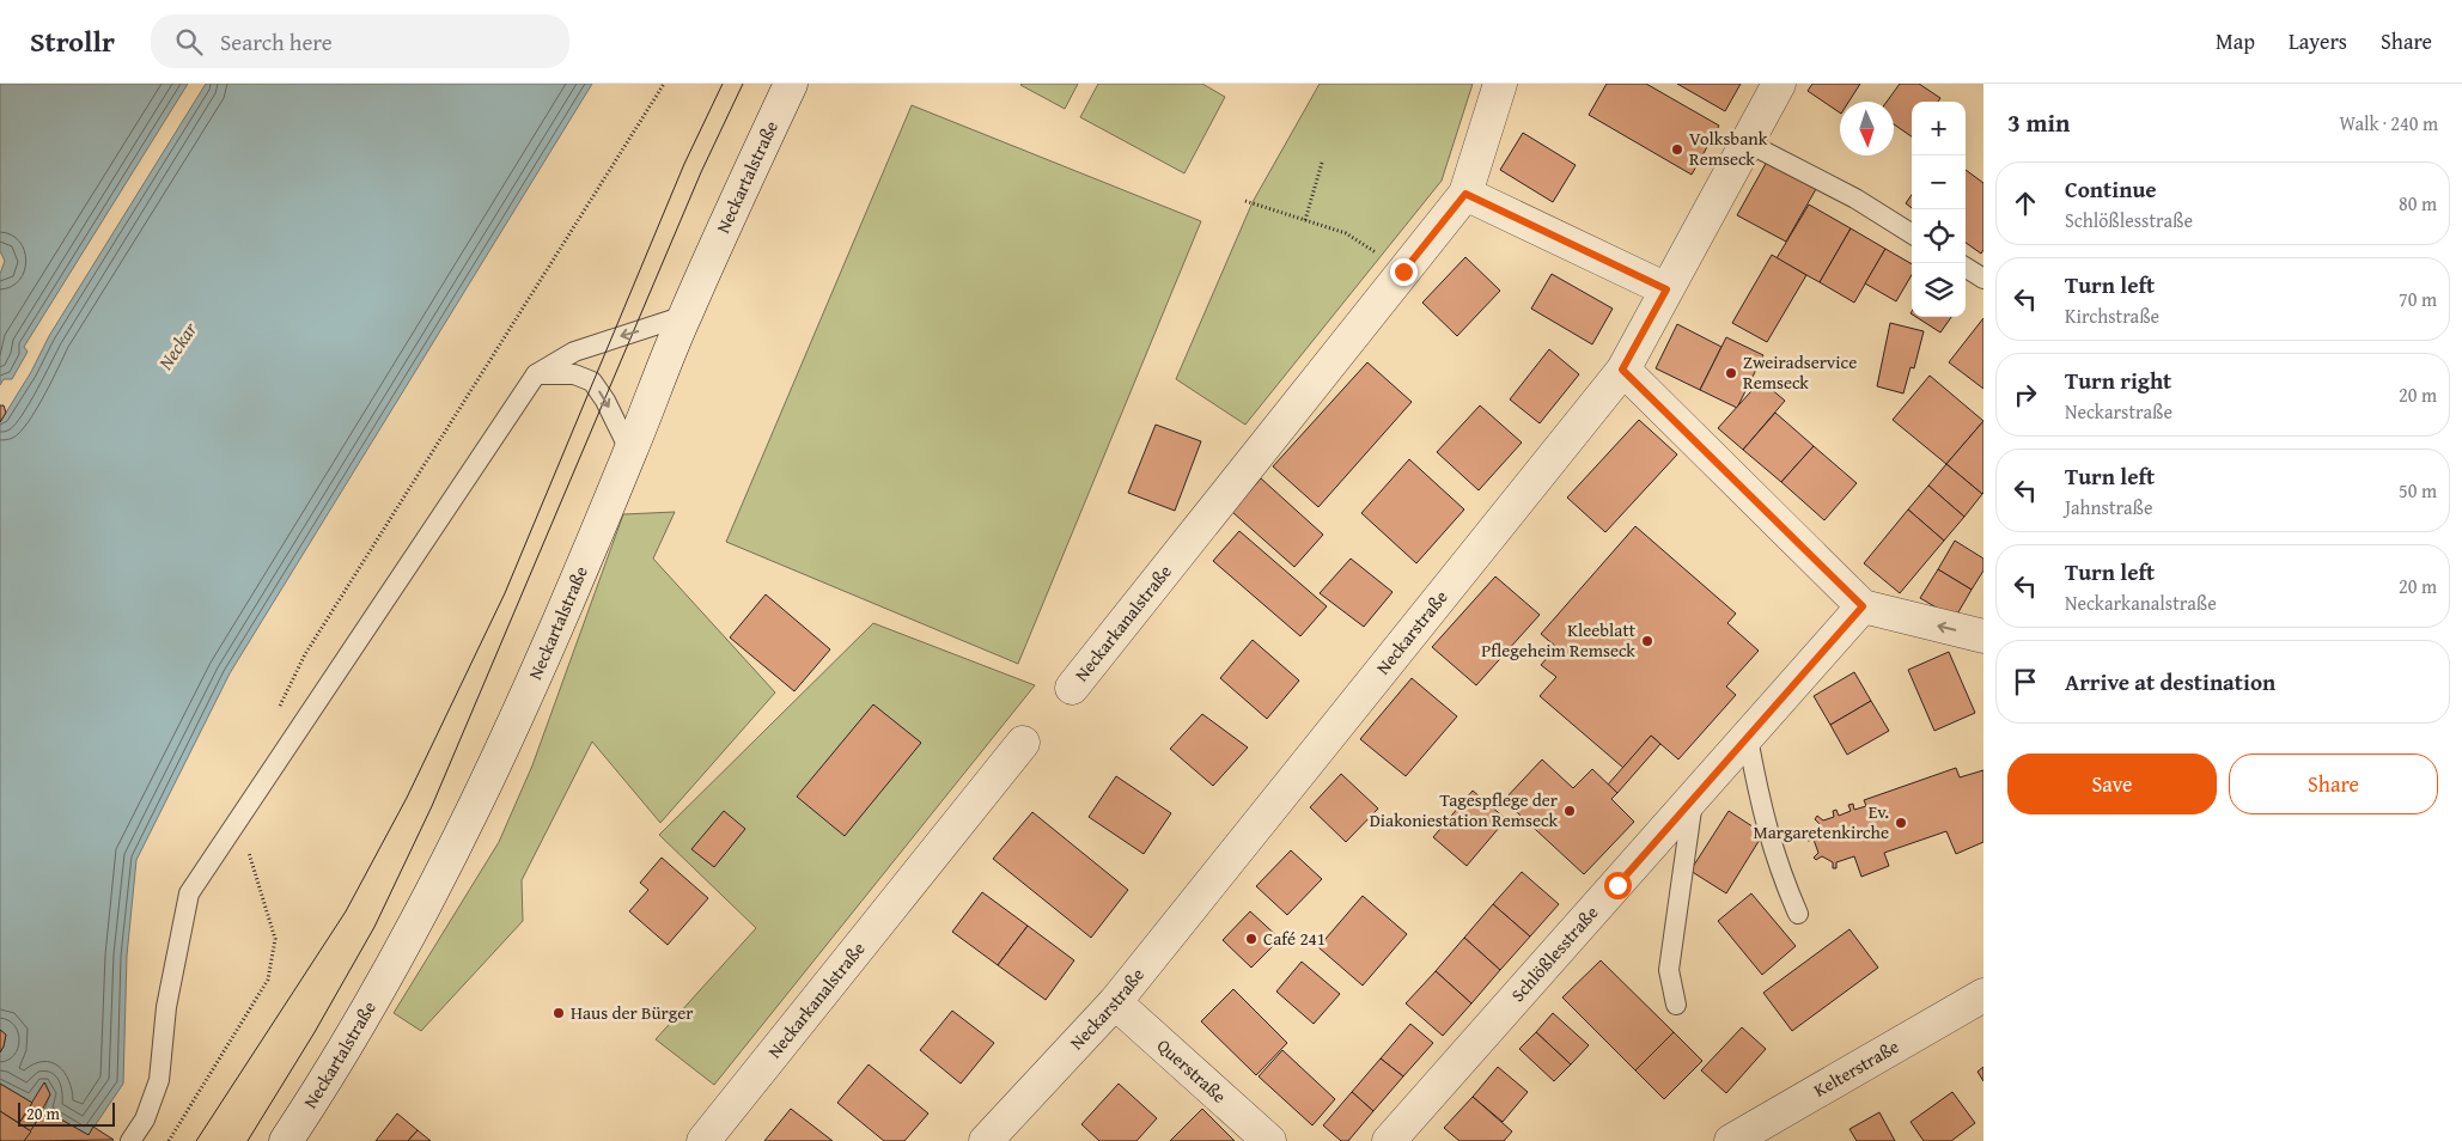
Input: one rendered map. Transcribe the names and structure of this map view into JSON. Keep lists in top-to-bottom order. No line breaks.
{"streets":{"street":["Neckartalstraße","Neckarkanalstraße","Neckarstraße","Schlößlesstraße","Kelterstraße","Querstraße"]},"crossings":[["Neckarstraße","Querstraße"]],"water":["Neckar"],"places":["Volksbank Remseck","Zweiradservice Remseck","Kleeblatt Pflegeheim Remseck","Tagespflege der Diakoniestation Remseck","Ev. Margaretenkirche","Café 241","Haus der Bürger"],"scale_bar":"20 m","north":"bottom","page":{"header":"Strollr","search":"Search here","nav":["Map","Layers","Share"],"heading":["3 min","Walk · 240 m"],"map_buttons":["+","−"],"list":[["Continue","Schlößlesstraße","80 m"],["Turn left","Kirchstraße","70 m"],["Turn right","Neckarstraße","20 m"],["Turn left","Jahnstraße","50 m"],["Turn left","Neckarkanalstraße","20 m"],"Arrive at destination"],"buttons":["Save","Share"],"scale":"20 m"}}
